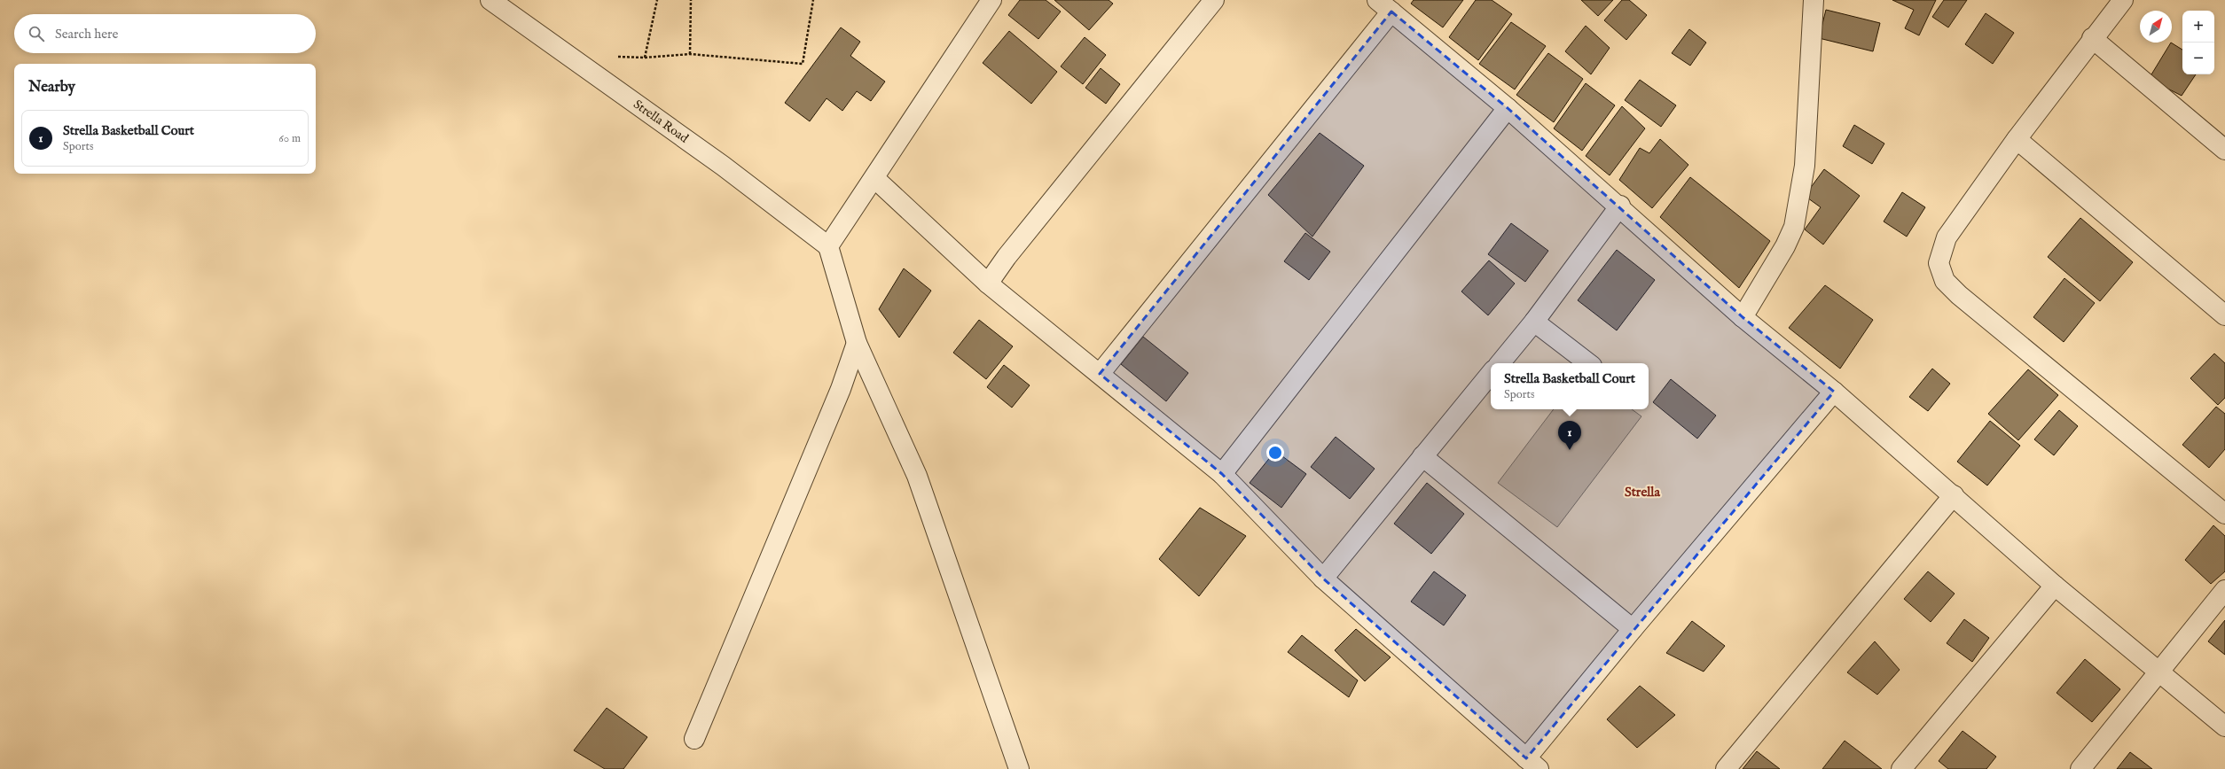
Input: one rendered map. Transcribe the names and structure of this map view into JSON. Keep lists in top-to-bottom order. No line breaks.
{"streets":{"street":["Strella Road"]},"districts":["Strella"],"north":"top right","page":{"map_buttons":["+","−"],"search":"Search here","heading":"Nearby","list":[{"mark":"1","name":"Strella Basketball Court","note":"Sports","value":"60 m"}],"popup":["Strella Basketball Court","Sports"],"pins":"1"}}
